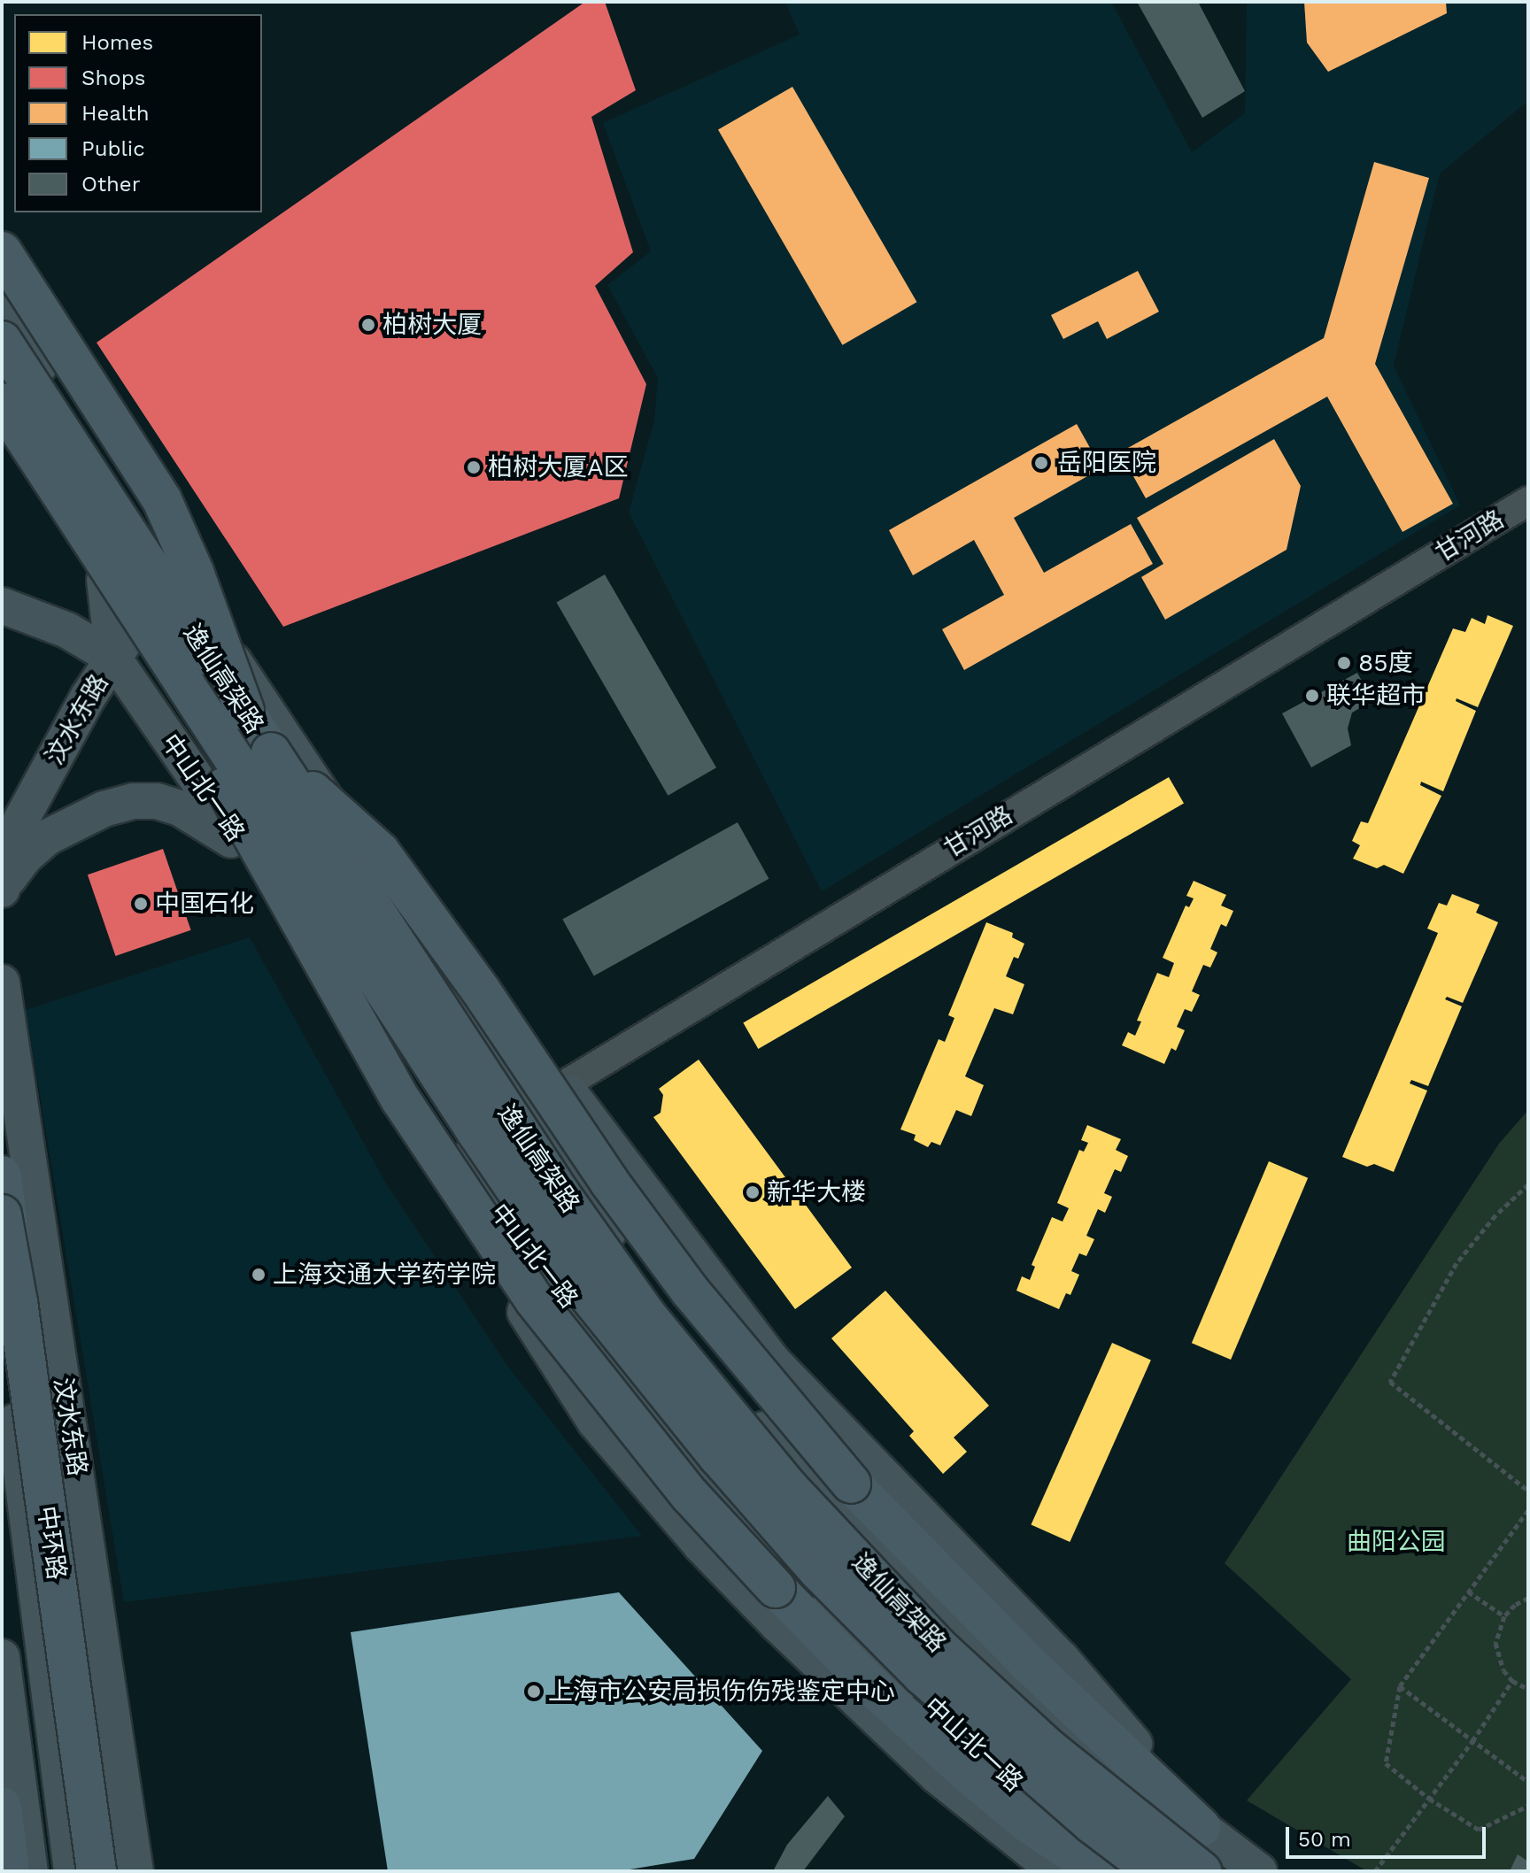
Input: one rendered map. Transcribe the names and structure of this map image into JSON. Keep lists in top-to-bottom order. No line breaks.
{"streets":{"highway":["逸仙高架路","中环路"],"main road":["汶水东路","中山北一路"],"street":["甘河路"]},"crossings":[["甘河路","中山北一路"],["汶水东路","中山北一路"]],"parks":["曲阳公园"],"places":["柏树大厦","岳阳医院","柏树大厦A区","85度","联华超市","中国石化","新华大楼","上海交通大学药学院","上海市公安局损伤伤残鉴定中心"],"legend":["Homes","Shops","Health","Public","Other"],"scale_bar":"50 m"}
